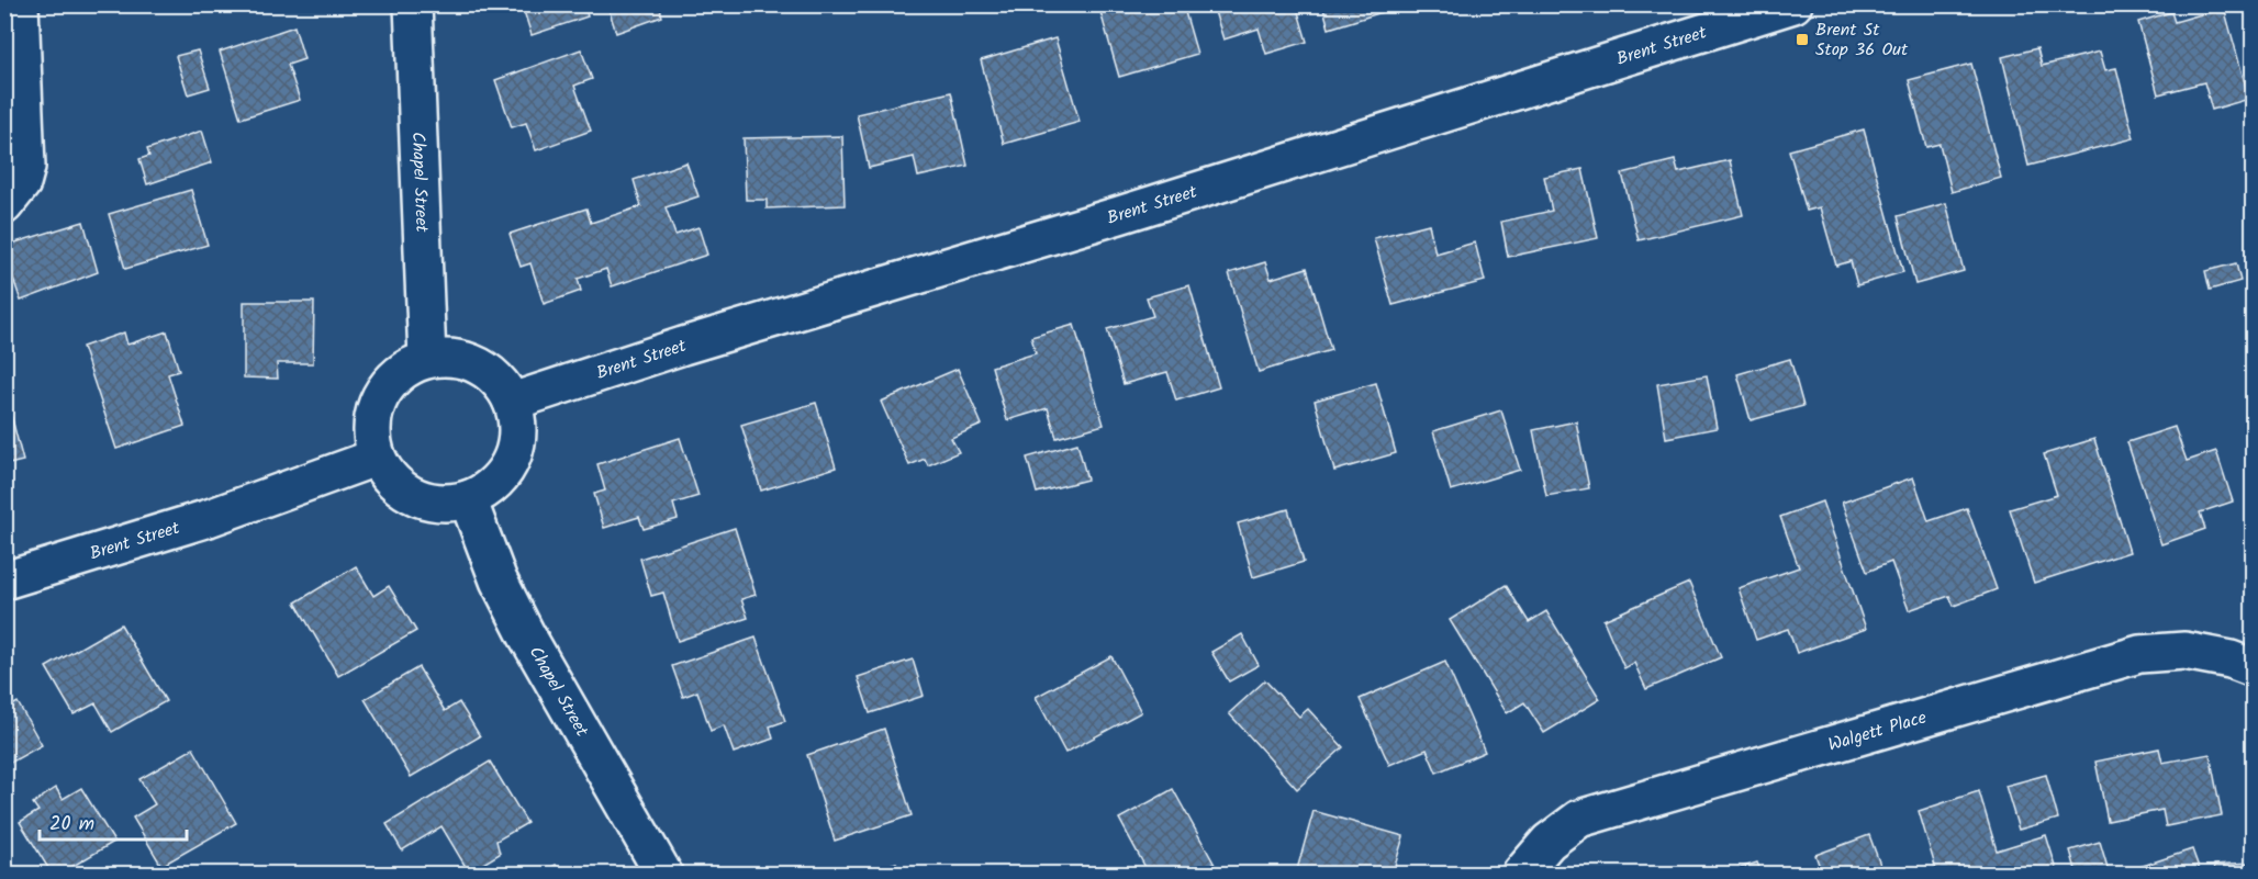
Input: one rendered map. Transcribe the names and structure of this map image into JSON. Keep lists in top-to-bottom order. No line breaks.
{"streets":{"street":["Brent Street","Chapel Street","Walgett Place"]},"crossings":[["Brent Street","Chapel Street"]],"places":{"transit":["Brent St Stop 36 Out"]},"scale_bar":"20 m"}
